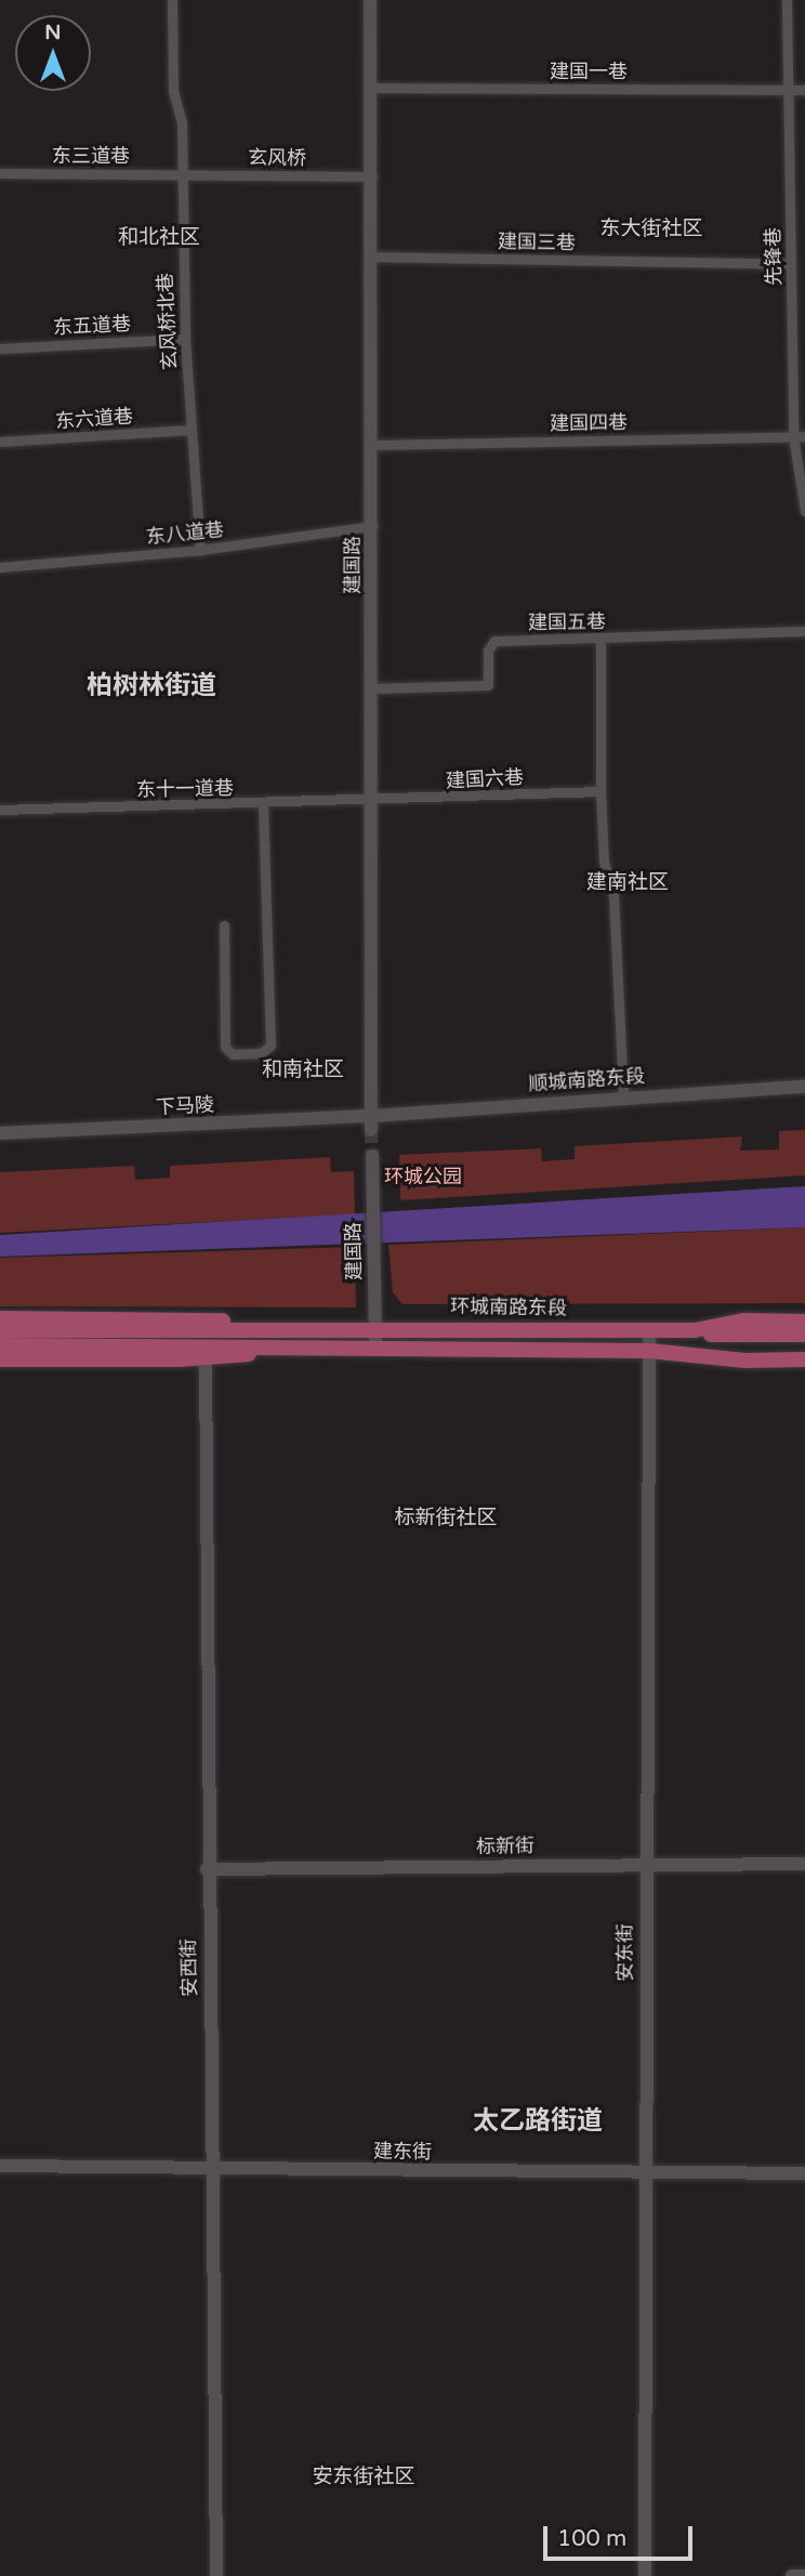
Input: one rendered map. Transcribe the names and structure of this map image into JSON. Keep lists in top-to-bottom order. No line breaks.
{"streets":{"main road":["环城南路东段"],"street":["建国一巷","东三道巷","玄风桥","建国三巷","先锋巷","玄风桥北巷","东五道巷","东六道巷","建国四巷","东八道巷","建国路","建国五巷","建国六巷","东十一道巷","顺城南路东段","下马陵","标新街","安东街","安西街","建东街"]},"crossings":[["建国一巷","先锋巷"],["建国一巷","建国路"],["东三道巷","玄风桥"],["东三道巷","玄风桥北巷"],["玄风桥","玄风桥北巷"],["玄风桥","建国路"],["建国三巷","先锋巷"],["建国三巷","建国路"],["先锋巷","建国四巷"],["玄风桥北巷","东五道巷"],["玄风桥北巷","东六道巷"],["玄风桥北巷","东八道巷"],["建国四巷","建国路"],["东八道巷","建国路"],["建国路","建国五巷"],["建国路","建国六巷"],["建国路","东十一道巷"],["建国路","顺城南路东段"],["建国路","下马陵"],["建国路","环城南路东段"],["建国六巷","东十一道巷"],["顺城南路东段","下马陵"],["环城南路东段","安东街"],["标新街","安东街"],["标新街","安西街"],["安东街","建东街"],["安西街","建东街"]],"districts":["东大街社区","和北社区","柏树林街道","建南社区","和南社区","标新街社区","太乙路街道","安东街社区"],"parks":["环城公园"],"scale_bar":"100 m","north":"top"}
